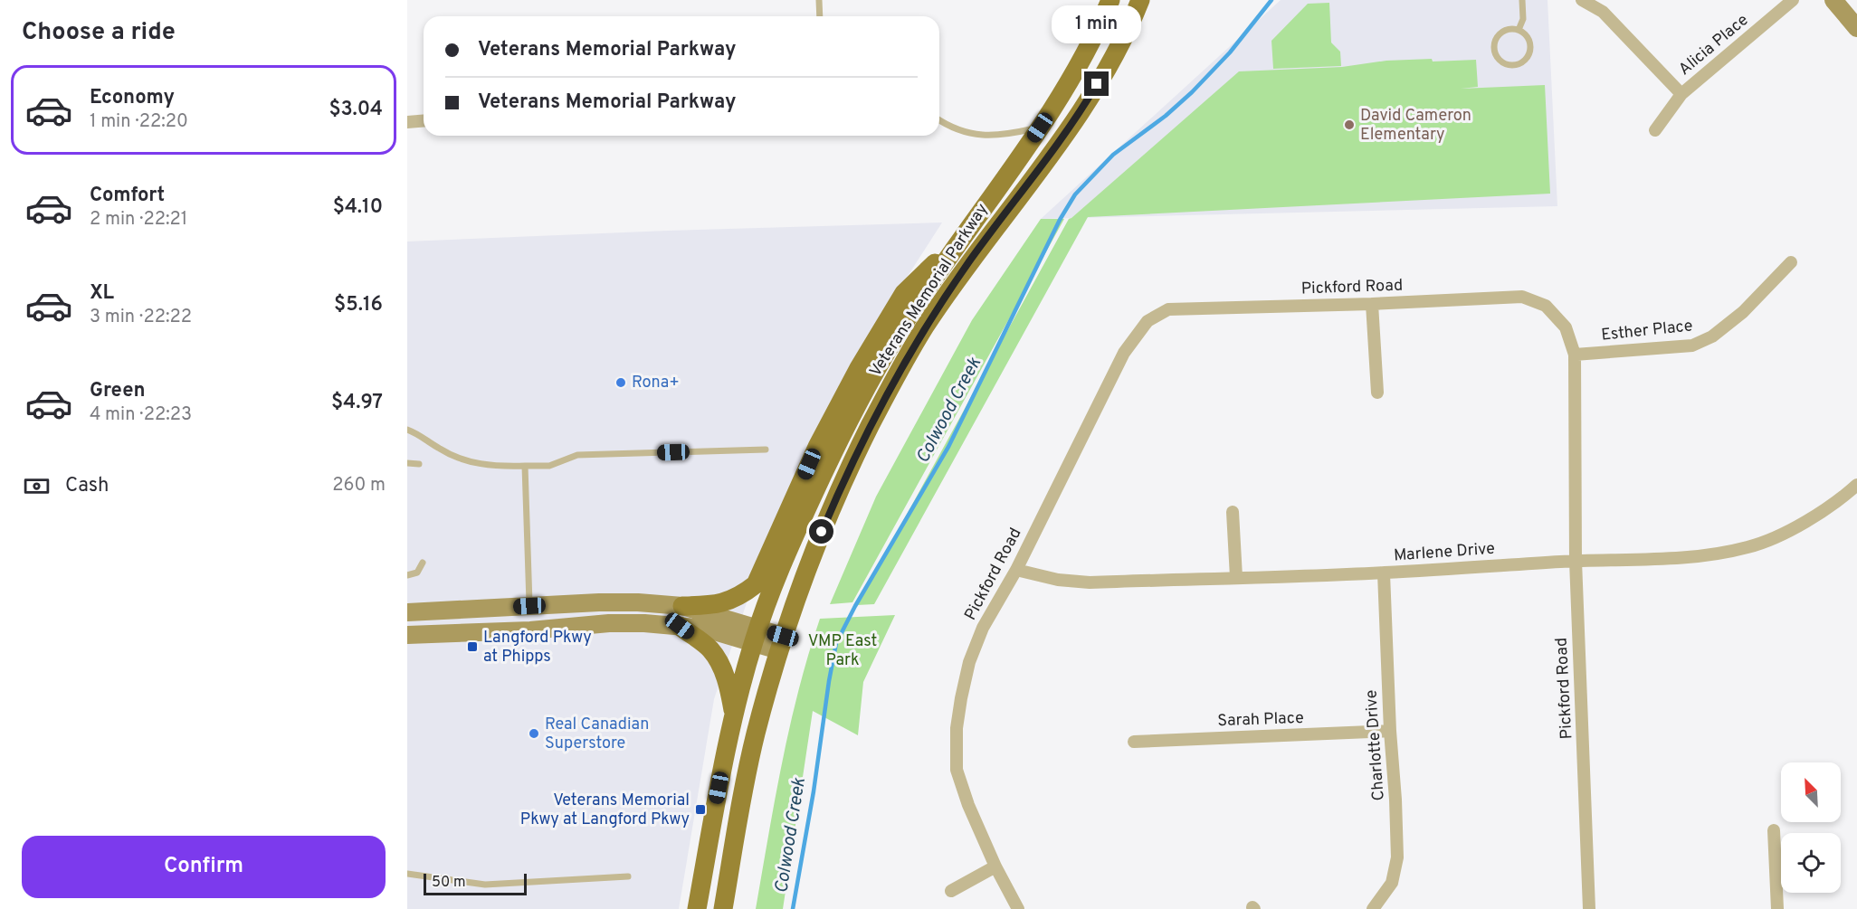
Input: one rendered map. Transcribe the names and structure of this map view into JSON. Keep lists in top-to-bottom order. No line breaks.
{"streets":{"main road":["Veterans Memorial Parkway"],"street":["Alicia Place","Pickford Road","Esther Place","Marlene Drive","Sarah Place","Charlotte Drive"]},"crossings":[["Pickford Road","Esther Place"],["Pickford Road","Marlene Drive"],["Marlene Drive","Charlotte Drive"],["Sarah Place","Charlotte Drive"]],"water":["Colwood Creek"],"parks":["VMP East Park"],"places":{"other":["David Cameron Elementary","Rona+","Real Canadian Superstore"],"transit":["Langford Pkwy at Phipps","Veterans Memorial Pkwy at Langford Pkwy"]},"scale_bar":"50 m","north":"top left","page":{"heading":"Choose a ride","bubble":"1 min","banner":["Veterans Memorial Parkway","Veterans Memorial Parkway"],"list":[{"name":"Economy","note":"1 min · 22:20","value":"$3.04"},{"name":"Comfort","note":"2 min · 22:21","value":"$4.10"},{"name":"XL","note":"3 min · 22:22","value":"$5.16"},{"name":"Green","note":"4 min · 22:23","value":"$4.97"}],"pay":["Cash","260 m"],"buttons":"Confirm","scale":"50 m"}}
